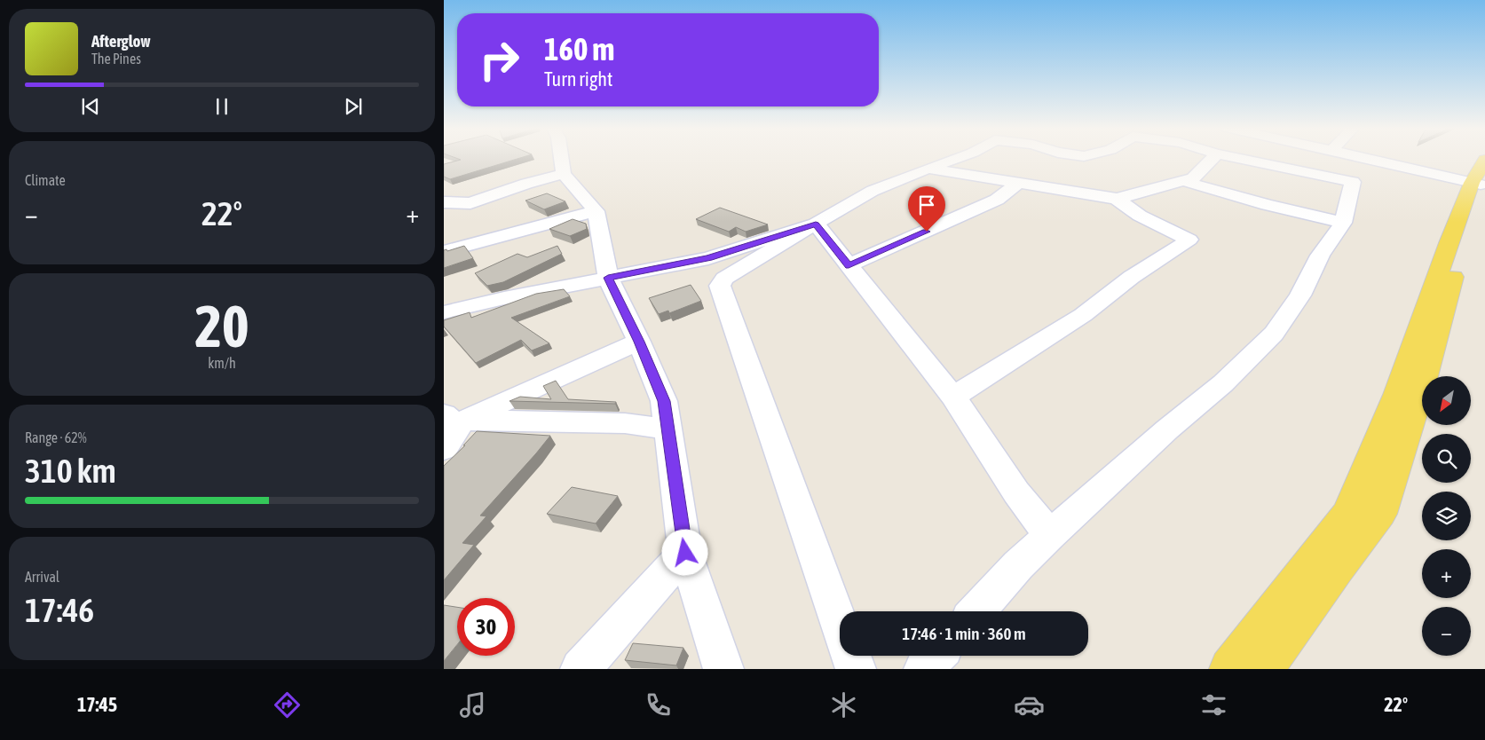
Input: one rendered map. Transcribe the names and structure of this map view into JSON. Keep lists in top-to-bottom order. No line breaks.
{"north":"bottom left","page":{"turn":["160 m","Turn right"],"song":["Afterglow","The Pines"],"tile":["Climate",["20","km/h"],["Range · 62%","310 km"],["Arrival","17:46"]],"heat":["−","22°","+"],"map_buttons":["+","−"],"limit":"30","trip":"17:46 · 1 min · 360 m","tabs":["17:45","22°"]}}
